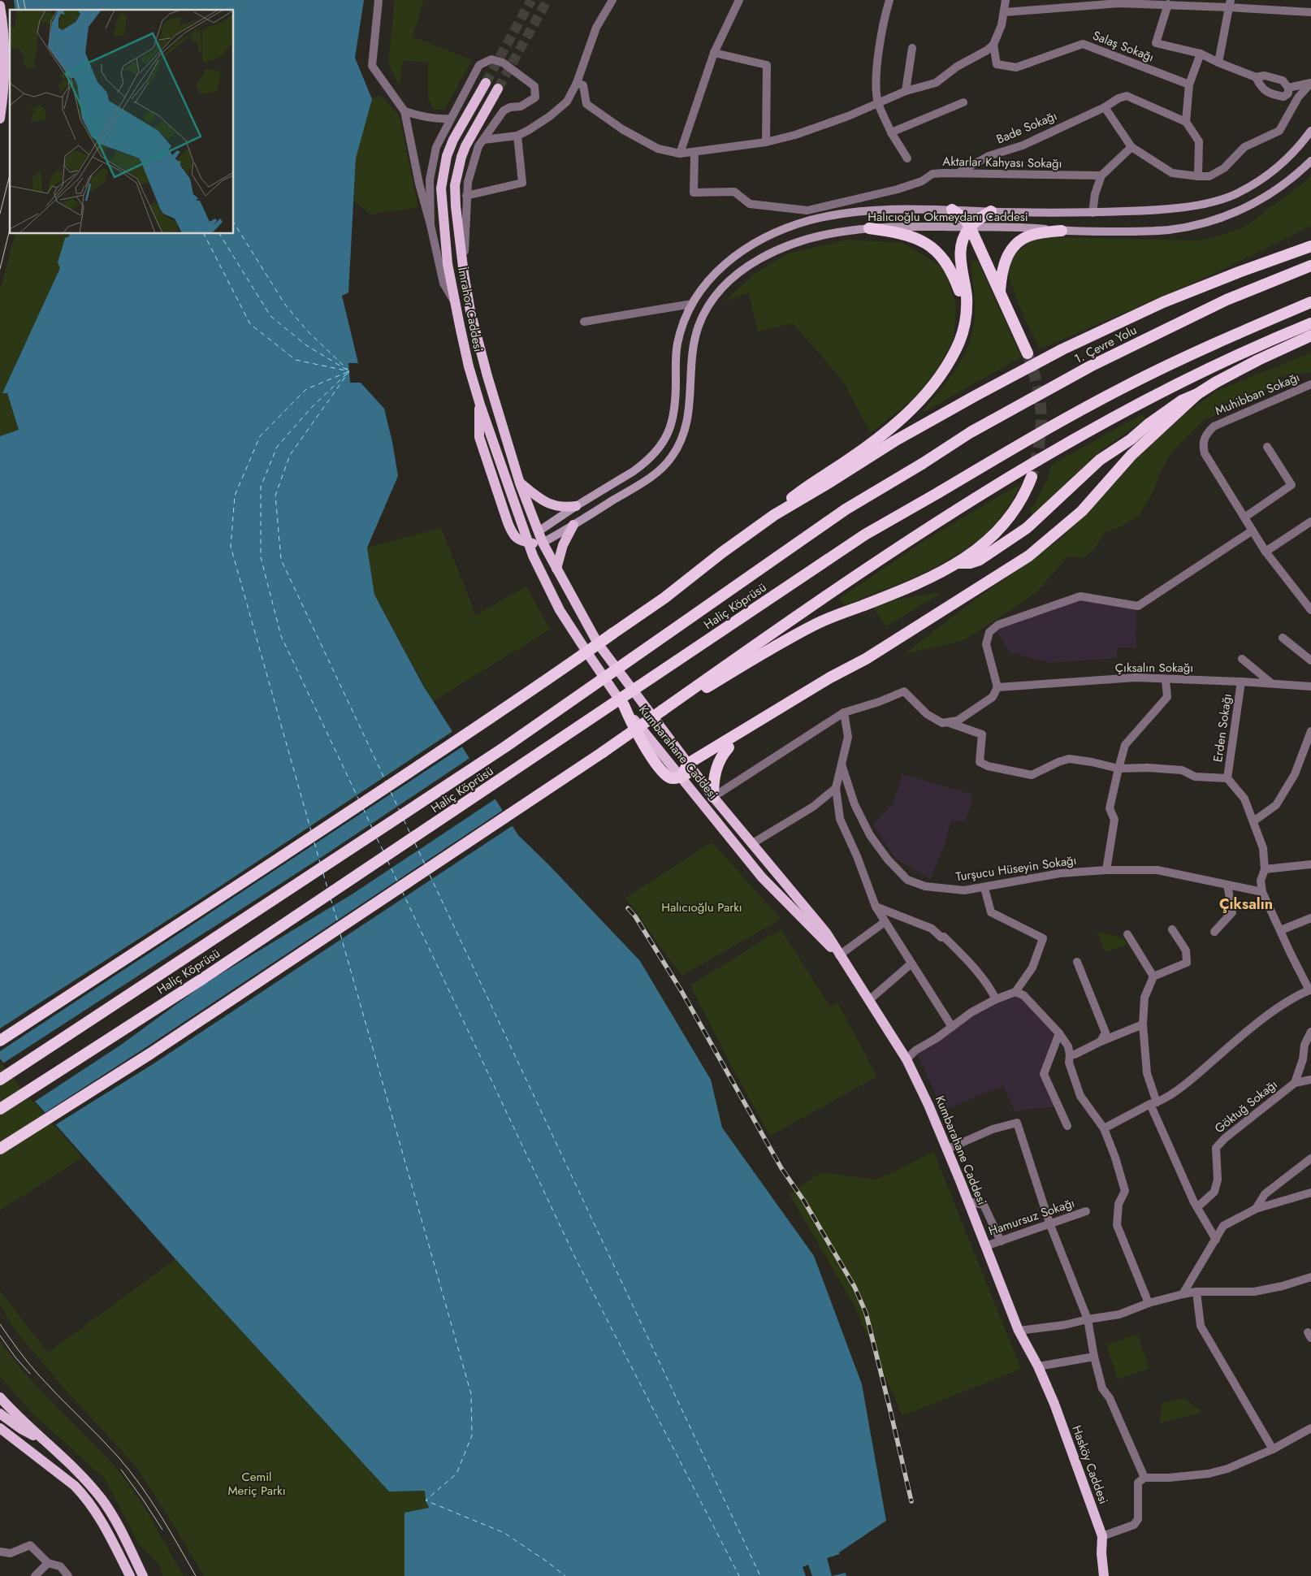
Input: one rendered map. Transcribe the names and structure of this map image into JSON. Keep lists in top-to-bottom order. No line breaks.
{"streets":{"highway":["1. Çevre Yolu","Haliç Köprüsü"],"main road":["Halıcıoğlu Okmeydanı Caddesi","İmrahor Caddesi","Kumbarahane Caddesi","Hasköy Caddesi"],"street":["Salaş Sokağı","Bade Sokağı","Aktarlar Kahyası Sokağı","Muhibban Sokağı","Çıksalın Sokağı","Erden Sokağı","Turşucu Hüseyin Sokağı","Göktuğ Sokağı","Hamursuz Sokağı"]},"crossings":[["Bade Sokağı","Aktarlar Kahyası Sokağı"],["Halıcıoğlu Okmeydanı Caddesi","İmrahor Caddesi"],["Halıcıoğlu Okmeydanı Caddesi","Kumbarahane Caddesi"],["İmrahor Caddesi","Kumbarahane Caddesi"],["1. Çevre Yolu","Haliç Köprüsü"],["Çıksalın Sokağı","Erden Sokağı"],["Kumbarahane Caddesi","Hamursuz Sokağı"],["Kumbarahane Caddesi","Hasköy Caddesi"]],"districts":["Çıksalın"],"parks":["Halıcıoğlu Parkı","Cemil Meriç Parkı"]}
